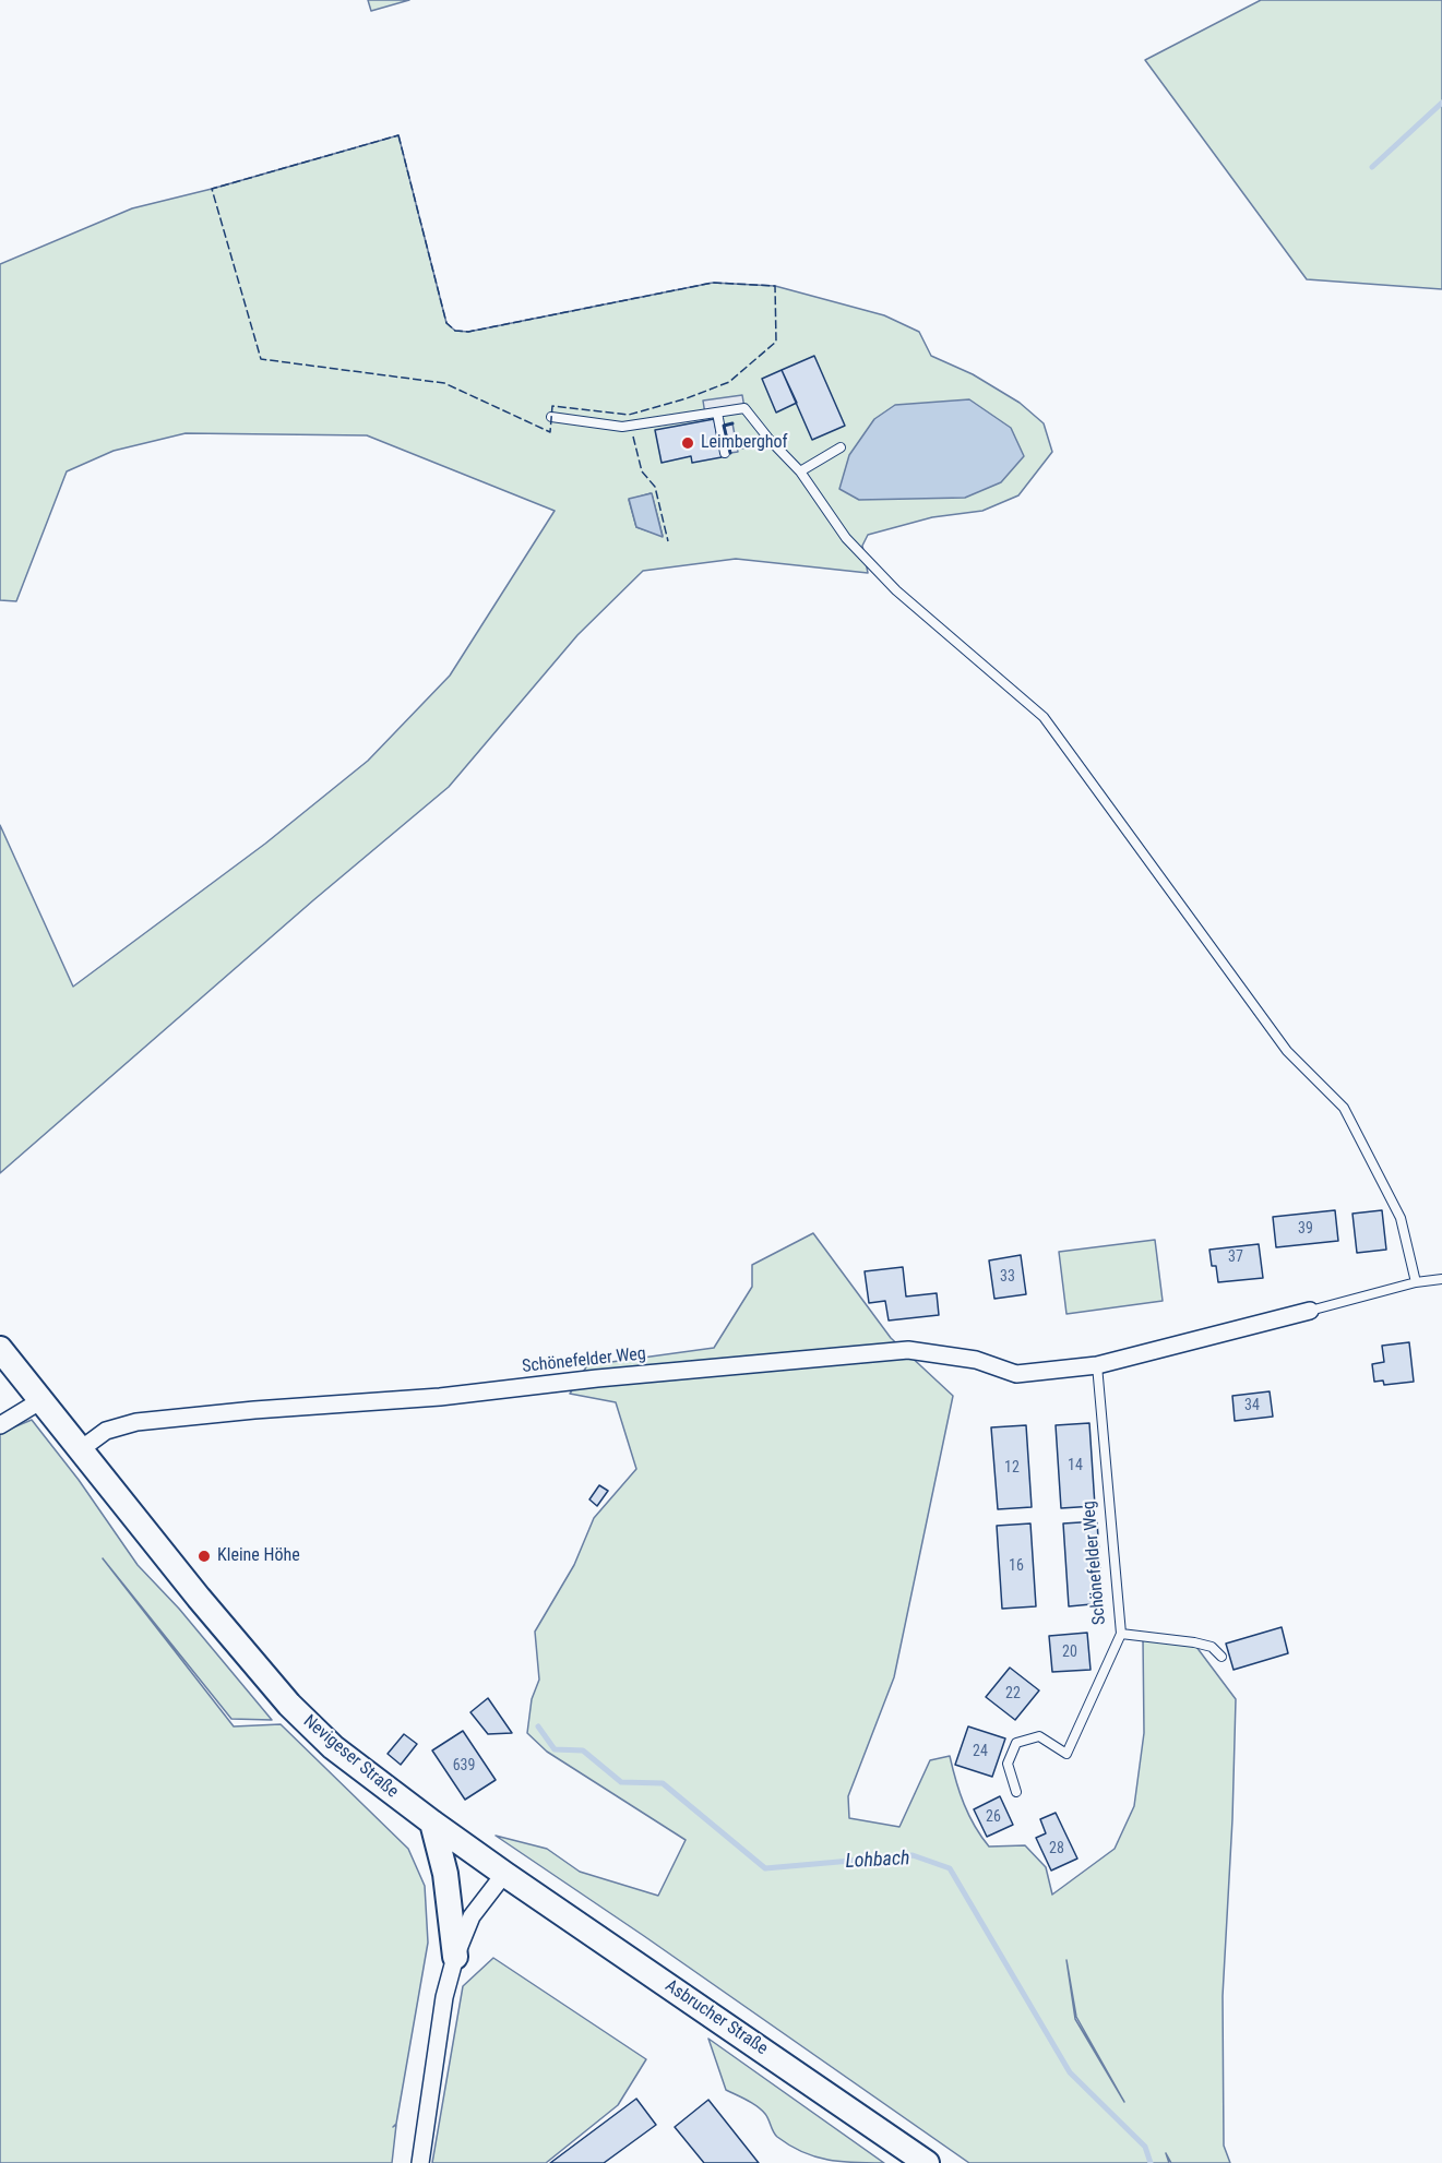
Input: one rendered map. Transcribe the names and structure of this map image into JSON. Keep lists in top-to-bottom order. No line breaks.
{"streets":{"main road":["Nevigeser Straße","Asbrucher Straße"],"street":["Schönefelder Weg"]},"crossings":[["Schönefelder Weg","Nevigeser Straße"],["Nevigeser Straße","Asbrucher Straße"]],"water":["Lohbach"],"places":["Leimberghof","Kleine Höhe"],"house_numbers":["39","37","33","34","14","12","16","20","22","24","639","26","28"]}
